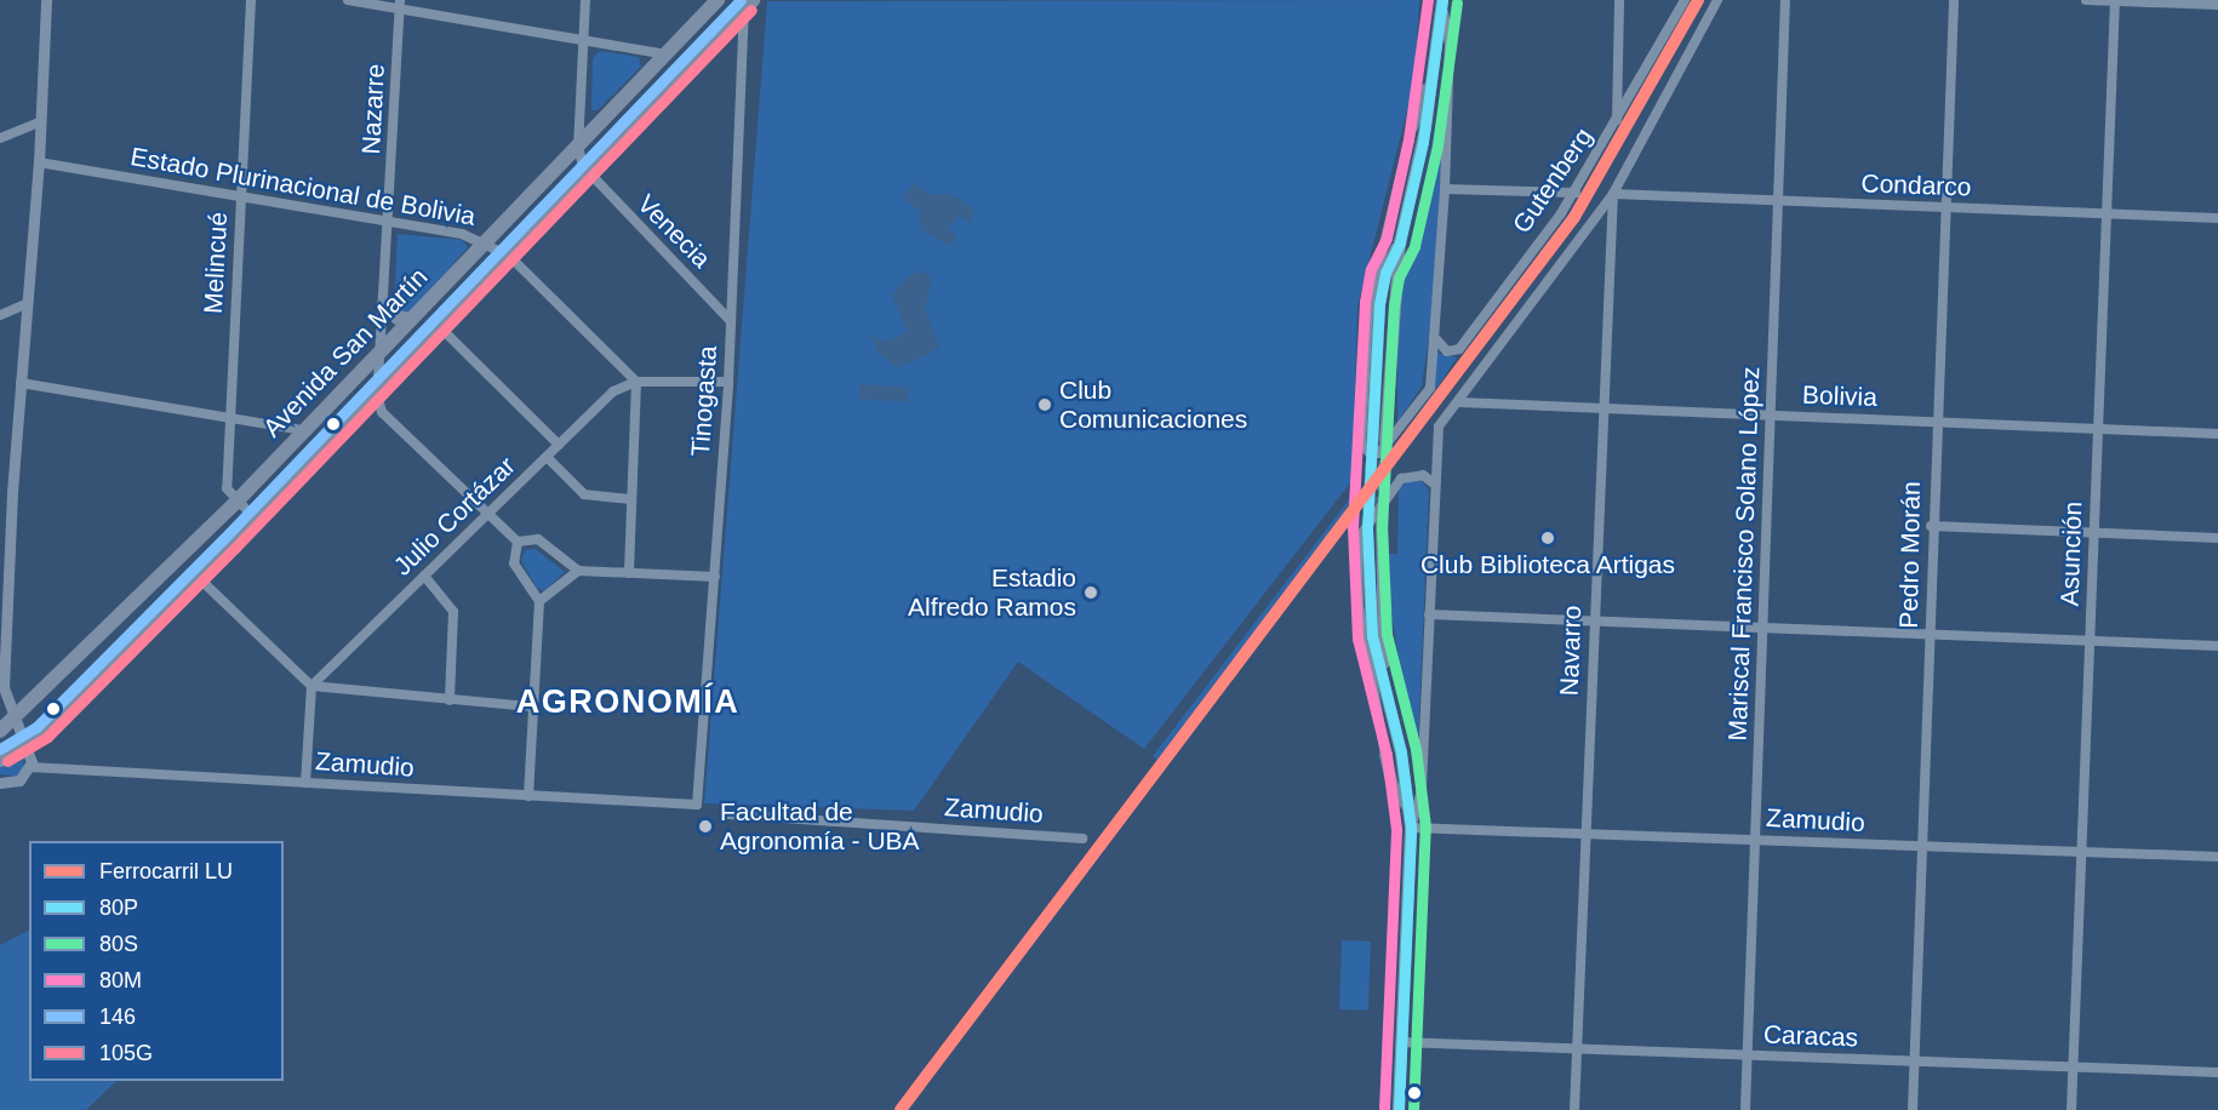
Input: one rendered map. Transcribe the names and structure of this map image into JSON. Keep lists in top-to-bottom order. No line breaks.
{"streets":{"main road":["Avenida San Martín"],"street":["Nazarre","Gutenberg","Condarco","Estado Plurinacional de Bolivia","Venecia","Melincué","Bolivia","Tinogasta","Julio Cortázar","Mariscal Francisco Solano López","Asunción","Pedro Morán","Navarro","Zamudio","Caracas"]},"crossings":[["Nazarre","Estado Plurinacional de Bolivia"],["Nazarre","Avenida San Martín"],["Condarco","Mariscal Francisco Solano López"],["Condarco","Asunción"],["Condarco","Pedro Morán"],["Condarco","Navarro"],["Estado Plurinacional de Bolivia","Melincué"],["Estado Plurinacional de Bolivia","Avenida San Martín"],["Estado Plurinacional de Bolivia","Julio Cortázar"],["Venecia","Avenida San Martín"],["Venecia","Tinogasta"],["Melincué","Avenida San Martín"],["Avenida San Martín","Tinogasta"],["Bolivia","Mariscal Francisco Solano López"],["Bolivia","Asunción"],["Bolivia","Pedro Morán"],["Bolivia","Navarro"],["Tinogasta","Julio Cortázar"],["Tinogasta","Zamudio"],["Mariscal Francisco Solano López","Zamudio"],["Mariscal Francisco Solano López","Caracas"],["Asunción","Zamudio"],["Asunción","Caracas"],["Pedro Morán","Zamudio"],["Pedro Morán","Caracas"],["Navarro","Zamudio"],["Navarro","Caracas"]],"districts":["AGRONOMÍA"],"places":["Club Comunicaciones","Club Biblioteca Artigas","Estadio Alfredo Ramos","Facultad de Agronomía - UBA"],"lines":["rail line LU","transit line 80P","transit line 80M","transit line 146","transit line 80S","transit line 105G"],"legend":["Ferrocarril LU","80P","80S","80M","146","105G"]}
